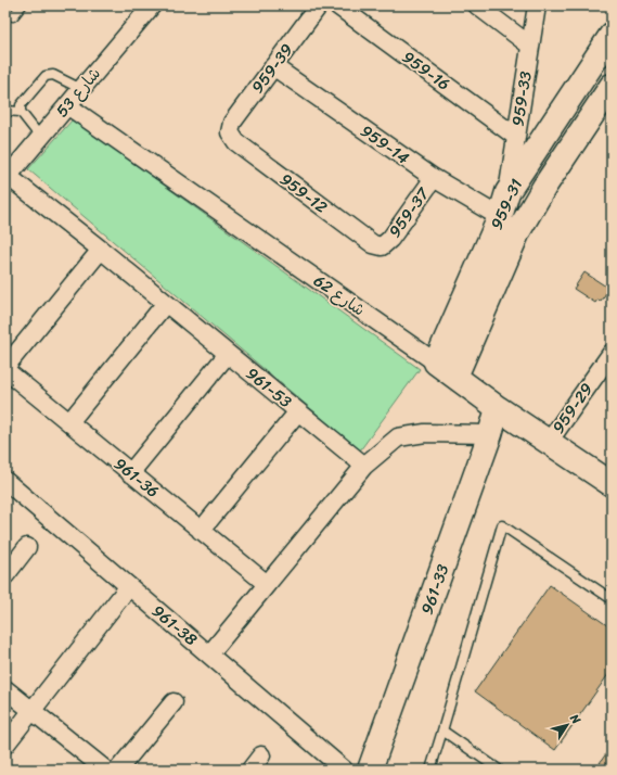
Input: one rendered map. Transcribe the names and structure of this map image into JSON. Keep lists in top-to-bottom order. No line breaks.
{"streets":{"street":["959-39","959-16","شارع 53","959-33","959-14","959-12","959-31","959-37","شارع 62","961-53","959-29","961-36","961-33","961-38"]},"crossings":[["959-39","959-14"],["959-39","959-12"],["959-16","959-33"],["شارع 53","شارع 62"],["شارع 53","961-53"],["959-33","959-31"],["959-14","959-31"],["959-14","959-37"],["959-12","959-37"],["959-31","شارع 62"],["شارع 62","959-29"],["شارع 62","961-33"]],"north":"top right"}
